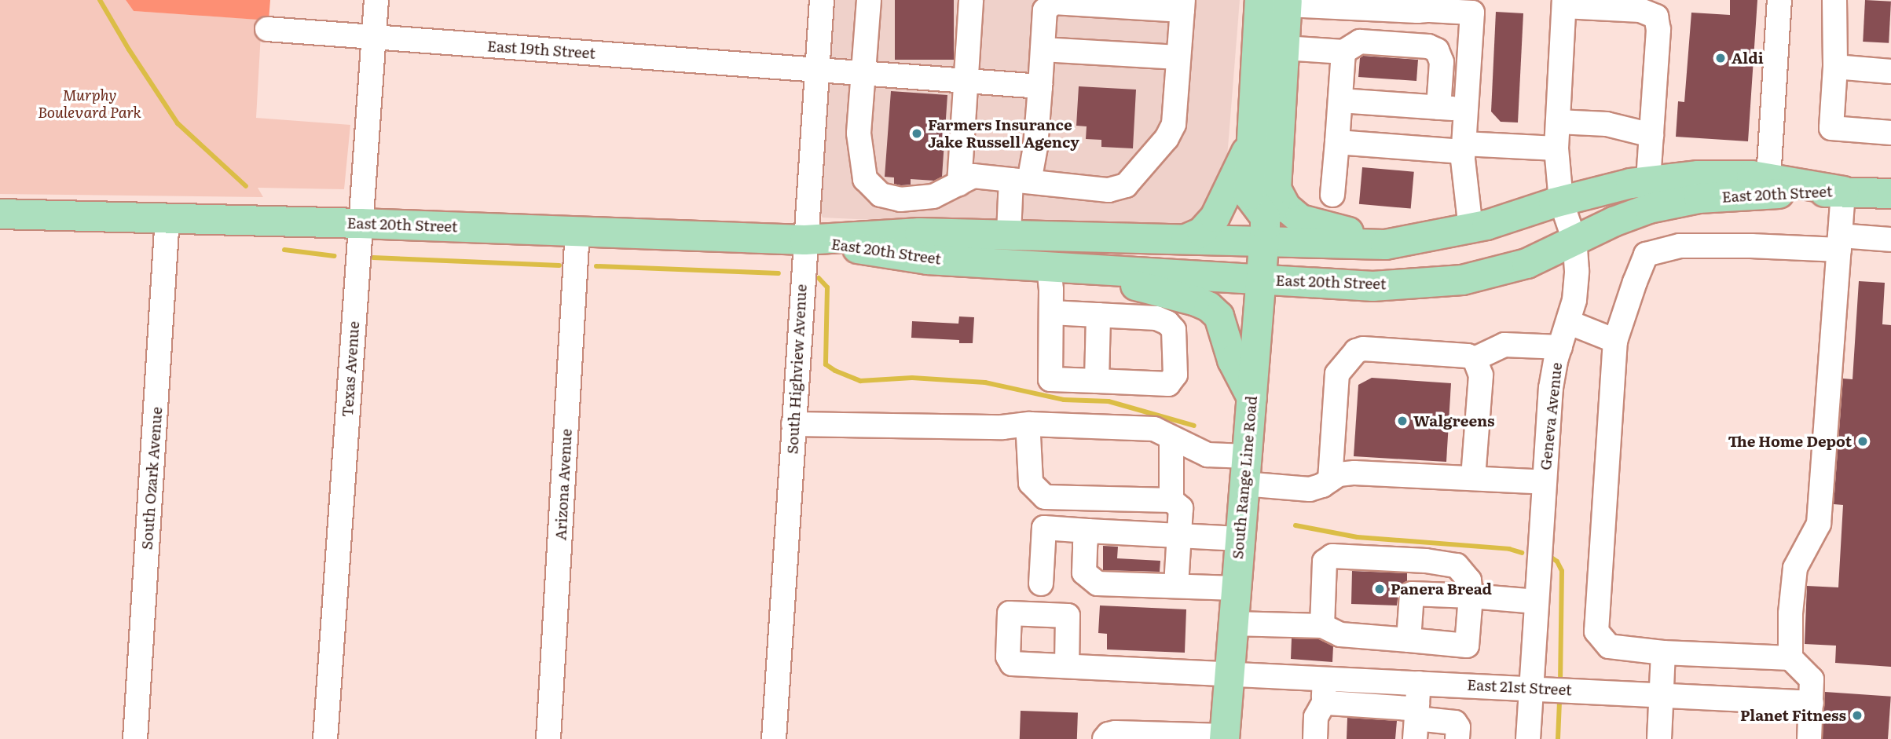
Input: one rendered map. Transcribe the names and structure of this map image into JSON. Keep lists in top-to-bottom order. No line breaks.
{"streets":{"main road":["East 20th Street","South Range Line Road"],"street":["East 19th Street","Texas Avenue","South Highview Avenue","Geneva Avenue","South Ozark Avenue","Arizona Avenue","East 21st Street"]},"crossings":[["East 19th Street","Texas Avenue"],["East 19th Street","South Highview Avenue"],["East 20th Street","Texas Avenue"],["East 20th Street","South Highview Avenue"],["East 20th Street","Geneva Avenue"],["East 20th Street","South Range Line Road"],["East 20th Street","South Ozark Avenue"],["East 20th Street","Arizona Avenue"],["Geneva Avenue","East 21st Street"],["South Range Line Road","East 21st Street"]],"parks":["Murphy Boulevard Park"],"places":["Aldi","Farmers Insurance Jake Russell Agency","Walgreens","The Home Depot","Panera Bread","Planet Fitness"]}
